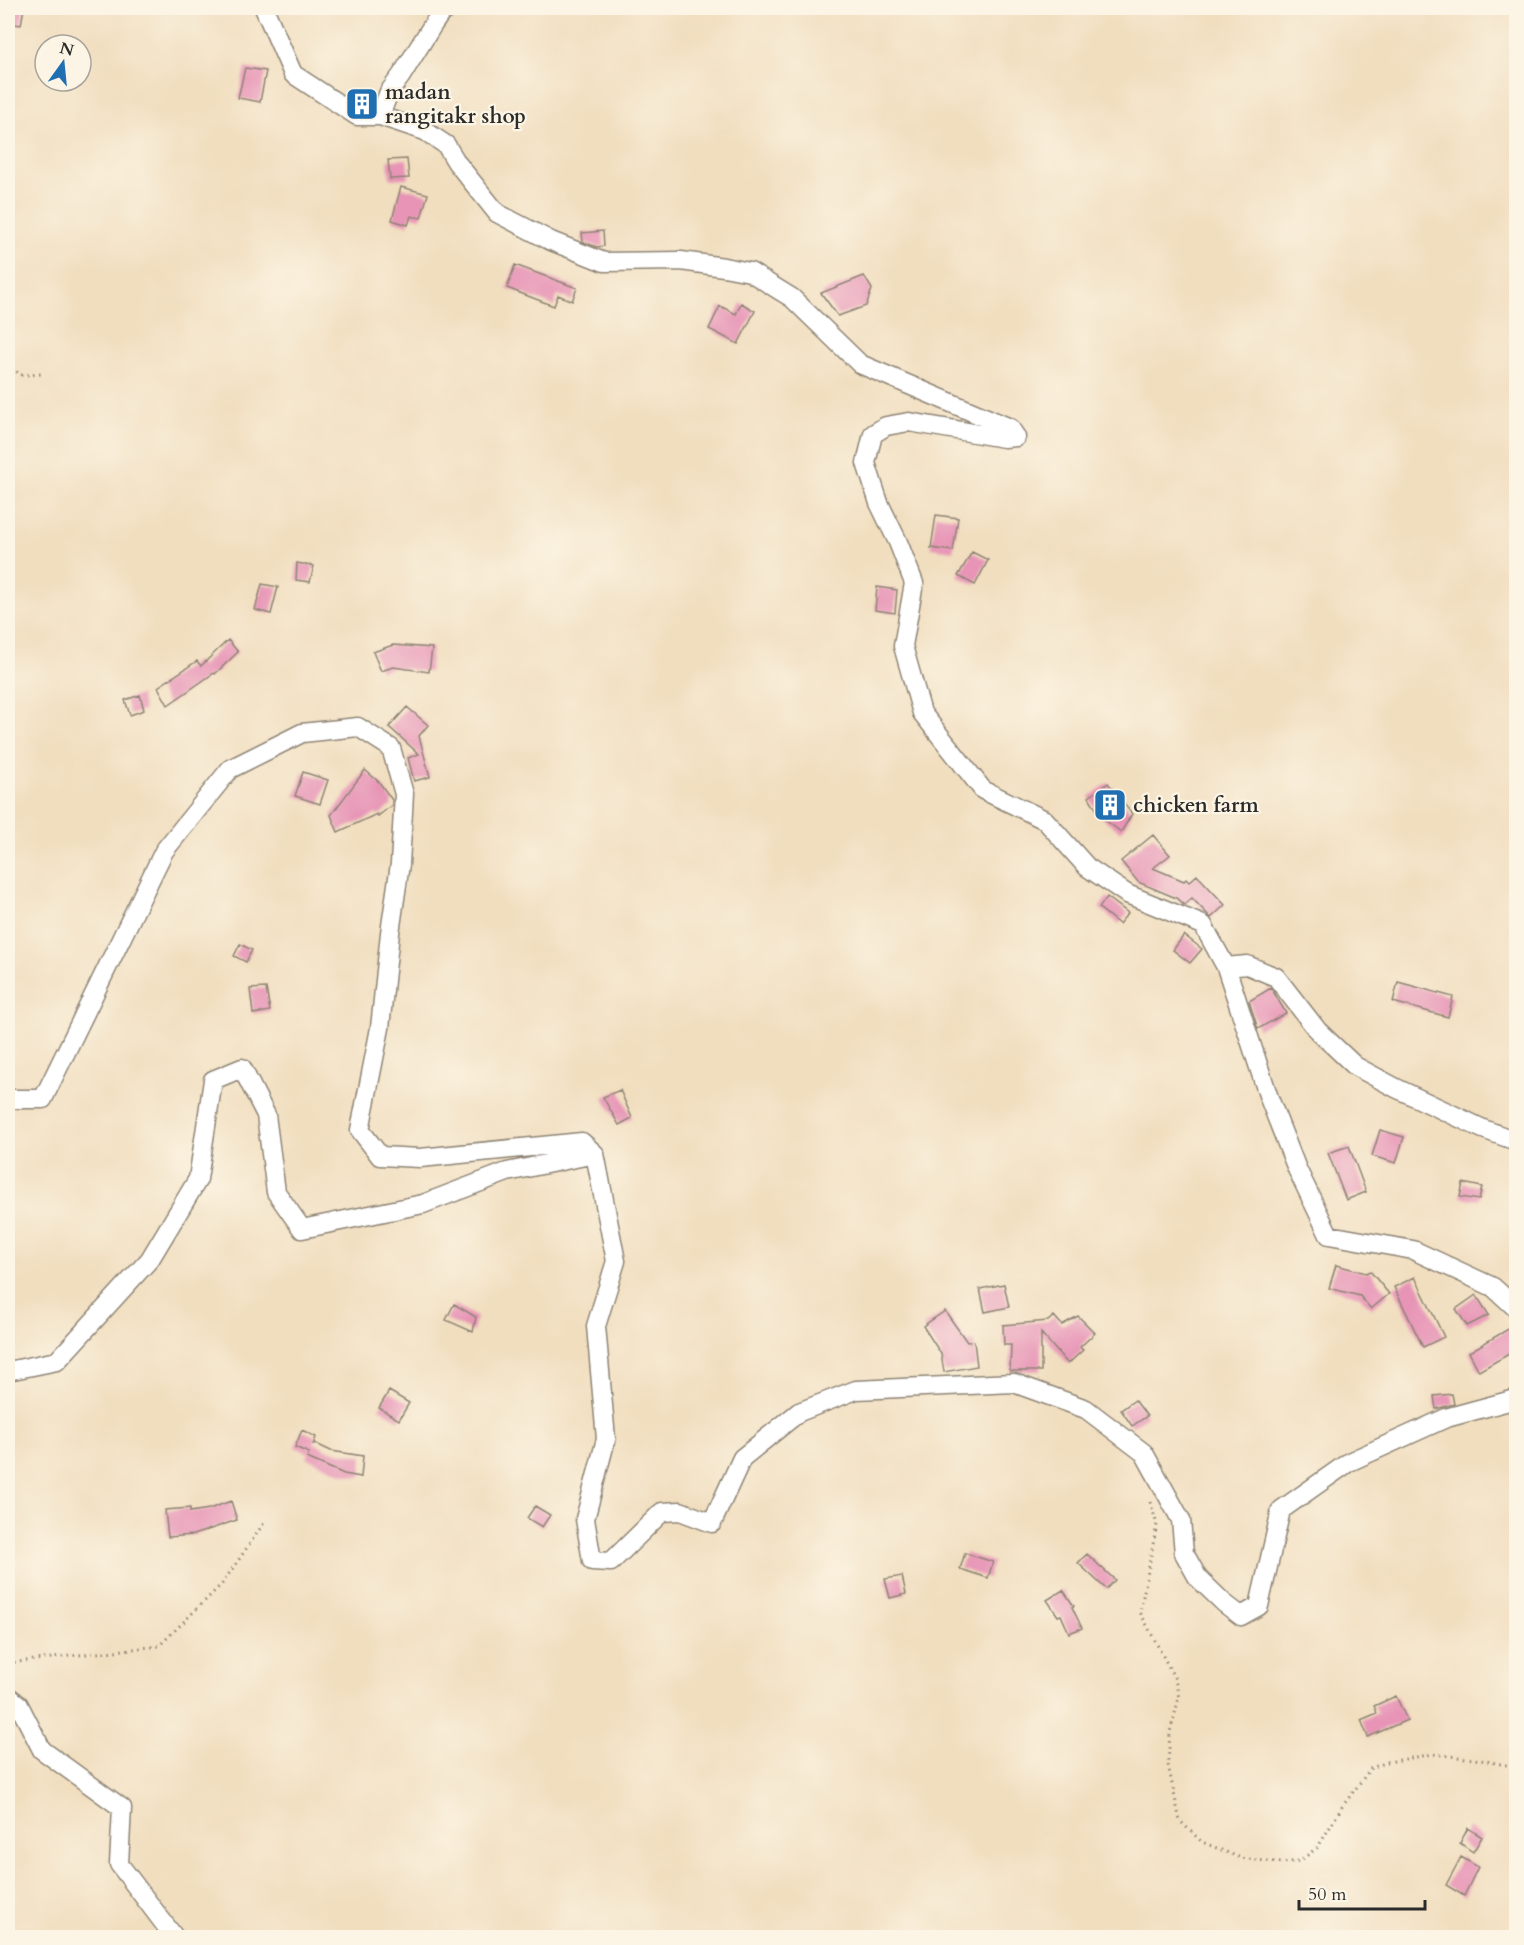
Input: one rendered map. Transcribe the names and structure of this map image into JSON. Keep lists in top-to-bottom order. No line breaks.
{"places":{"building":["madan rangitakr shop","chicken farm"]},"scale_bar":"50 m","north":"top"}
